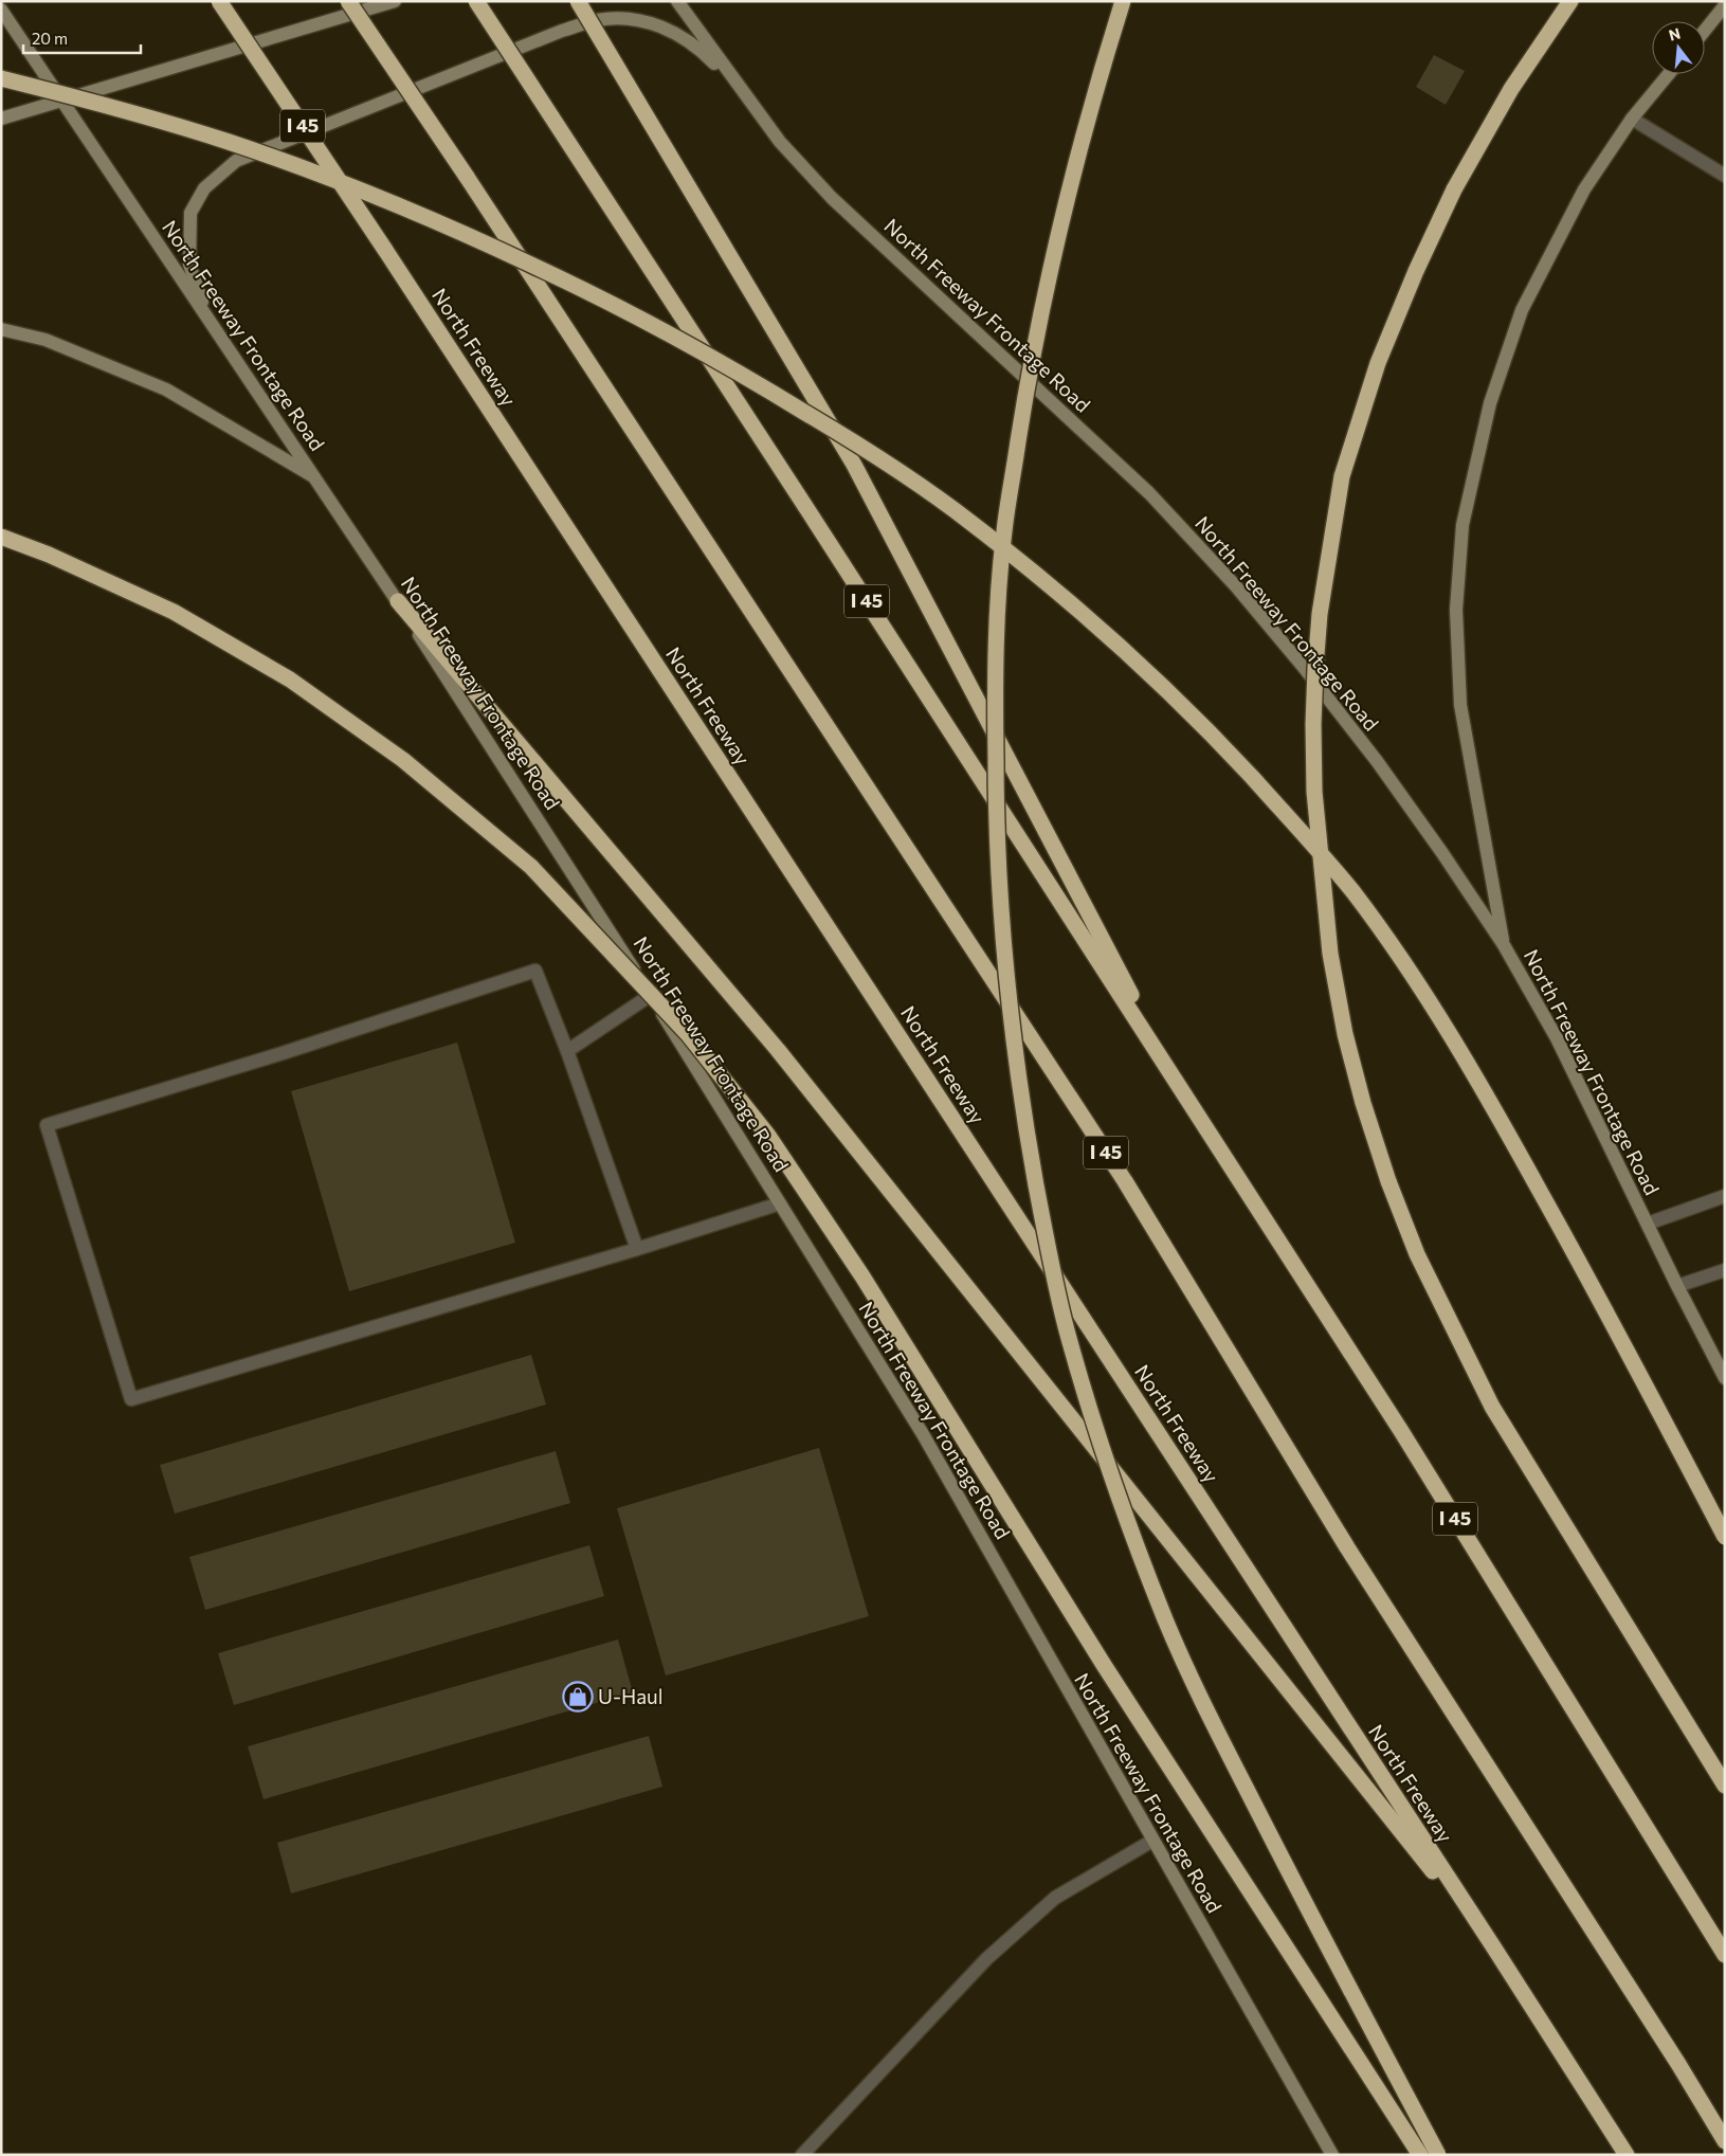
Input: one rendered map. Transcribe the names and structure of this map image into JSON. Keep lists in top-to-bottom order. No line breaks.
{"streets":{"highway":["I 45","North Freeway"],"main road":["North Freeway Frontage Road"]},"places":{"shop":["U-Haul"]},"scale_bar":"20 m","north":"top"}
